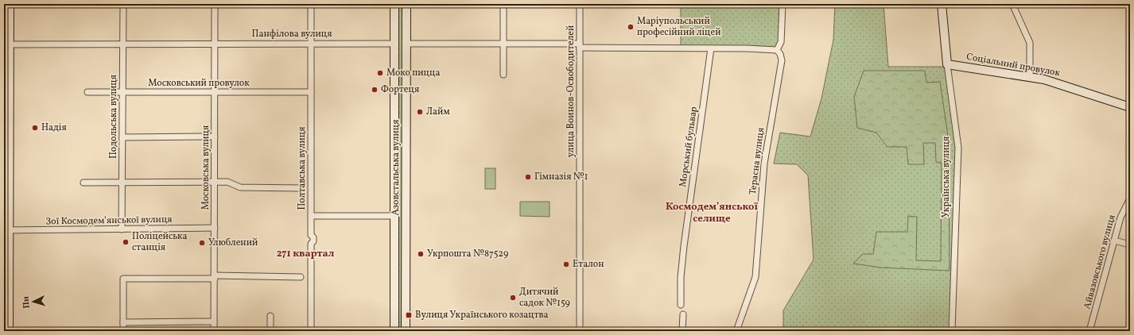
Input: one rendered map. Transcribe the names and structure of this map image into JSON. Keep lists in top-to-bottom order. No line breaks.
{"streets":{"street":["Панфілова вулиця","Соціальний провулок","Московський провулок","улица Воинов-Освободителей","Подольська вулиця","Морський бульвар","Терасна вулиця","Московська вулиця","Азовстальська вулиця","Полтавська вулиця","Українська вулиця","Зої Космодем’янської вулиця","Айвазовського вулиця"]},"crossings":[["Панфілова вулиця","улица Воинов-Освободителей"],["Панфілова вулиця","Подольська вулиця"],["Панфілова вулиця","Московська вулиця"],["Панфілова вулиця","Азовстальська вулиця"],["Панфілова вулиця","Полтавська вулиця"],["Соціальний провулок","Українська вулиця"],["Московський провулок","Подольська вулиця"],["Московський провулок","Московська вулиця"],["Московський провулок","Полтавська вулиця"],["Подольська вулиця","Зої Космодем’янської вулиця"],["Московська вулиця","Зої Космодем’янської вулиця"]],"districts":["Космодем’янської селище","271 квартал"],"places":{"other":["Маріупольський професійний ліцей","Моко пицца","Фортеця","Лайм","Надiя","Гімназія №1","Поліцейська станція","Улюблений","Укрпошта №87529","Еталон","Дитячий садок №159"],"transit":["Вулиця Українського козацтва"]},"north":"left"}
